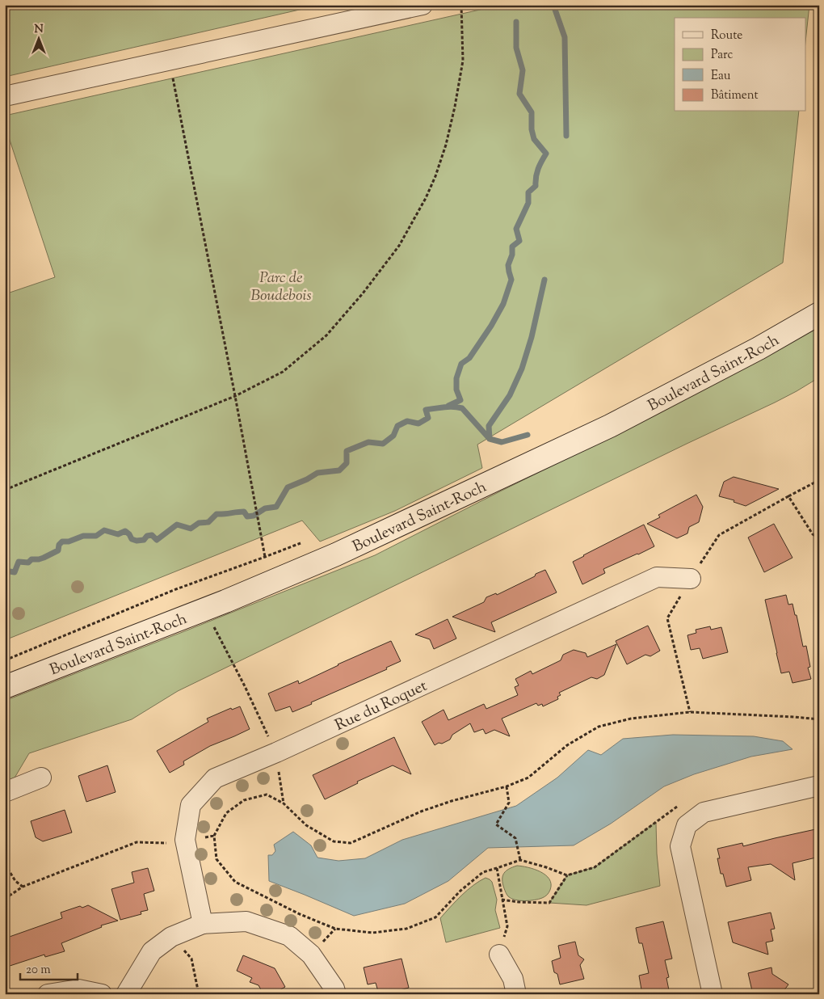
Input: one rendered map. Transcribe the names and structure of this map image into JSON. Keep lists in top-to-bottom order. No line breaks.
{"streets":{"main road":["Boulevard Saint-Roch"],"street":["Rue du Roquet"]},"parks":["Parc de Boudebois"],"legend":["Route","Parc","Eau","Bâtiment"],"scale_bar":"20 m","north":"top"}
